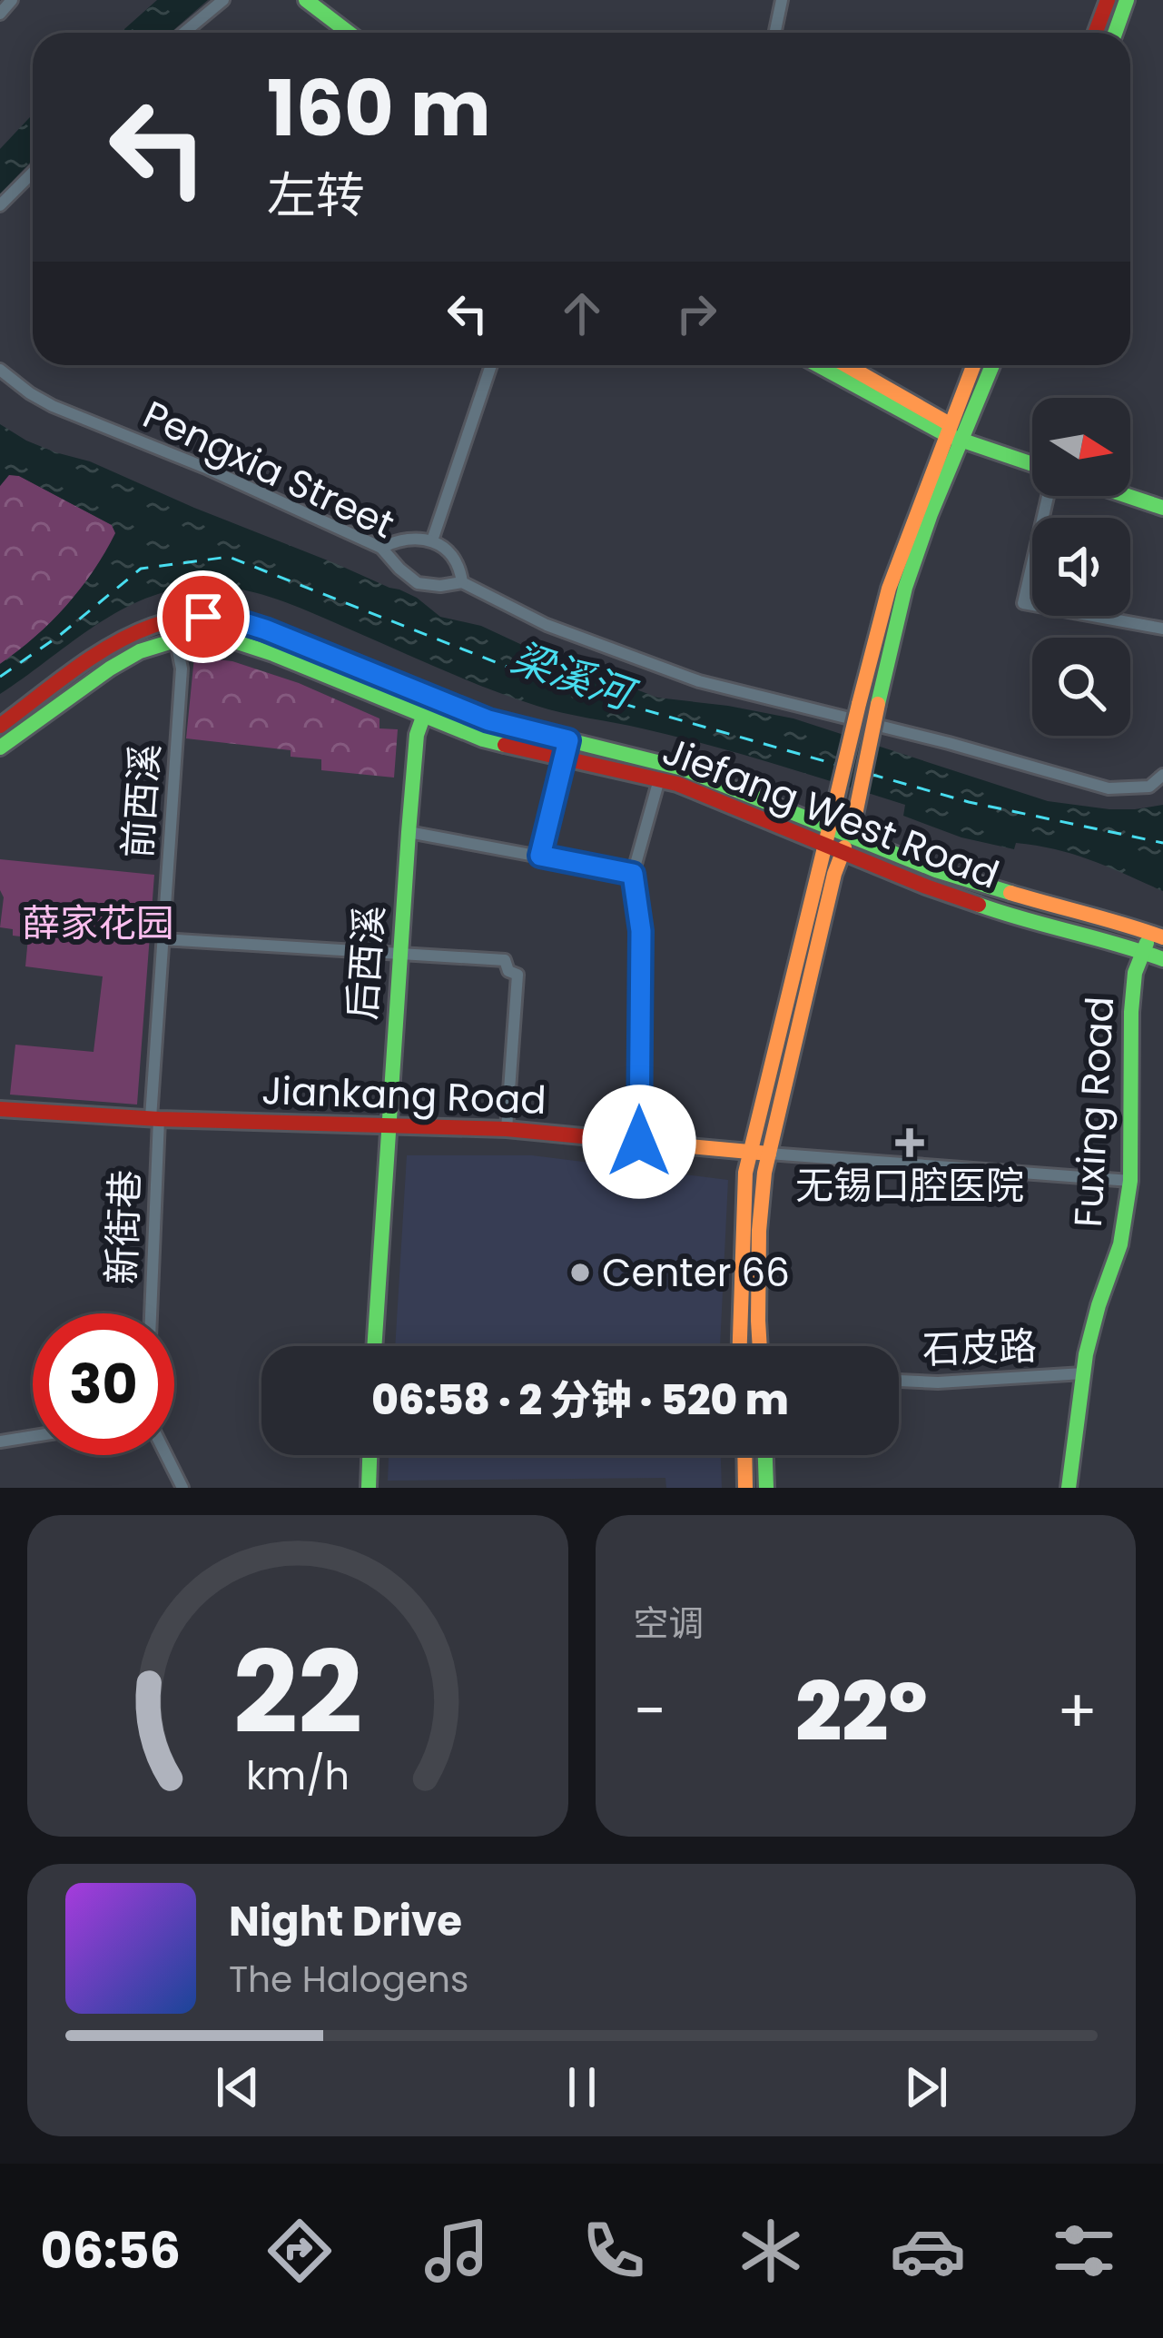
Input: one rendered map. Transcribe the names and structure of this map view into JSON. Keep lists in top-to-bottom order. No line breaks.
{"streets":{"main road":["Jiefang West Road","后西溪","Jiankang Road","Fuxing Road"],"street":["Pengxia Street","前西溪","新街巷","石皮路"]},"crossings":[["前西溪","Jiefang West Road"],["前西溪","Jiankang Road"],["前西溪","新街巷"],["Jiefang West Road","后西溪"],["Jiefang West Road","Fuxing Road"],["后西溪","Jiankang Road"],["Jiankang Road","Fuxing Road"],["Jiankang Road","新街巷"],["Fuxing Road","石皮路"]],"water":["梁溪河"],"parks":["薛家花园"],"places":{"health":["无锡口腔医院"],"other":["Center 66"]},"north":"right","page":{"turn":["160 m","左转"],"limit":"30","trip":"06:58 · 2 分钟 · 520 m","tile":"空调","heat":["−","22°","+"],"song":["Night Drive","The Halogens"],"tabs":"06:56","gauge":["22","km/h"]}}
